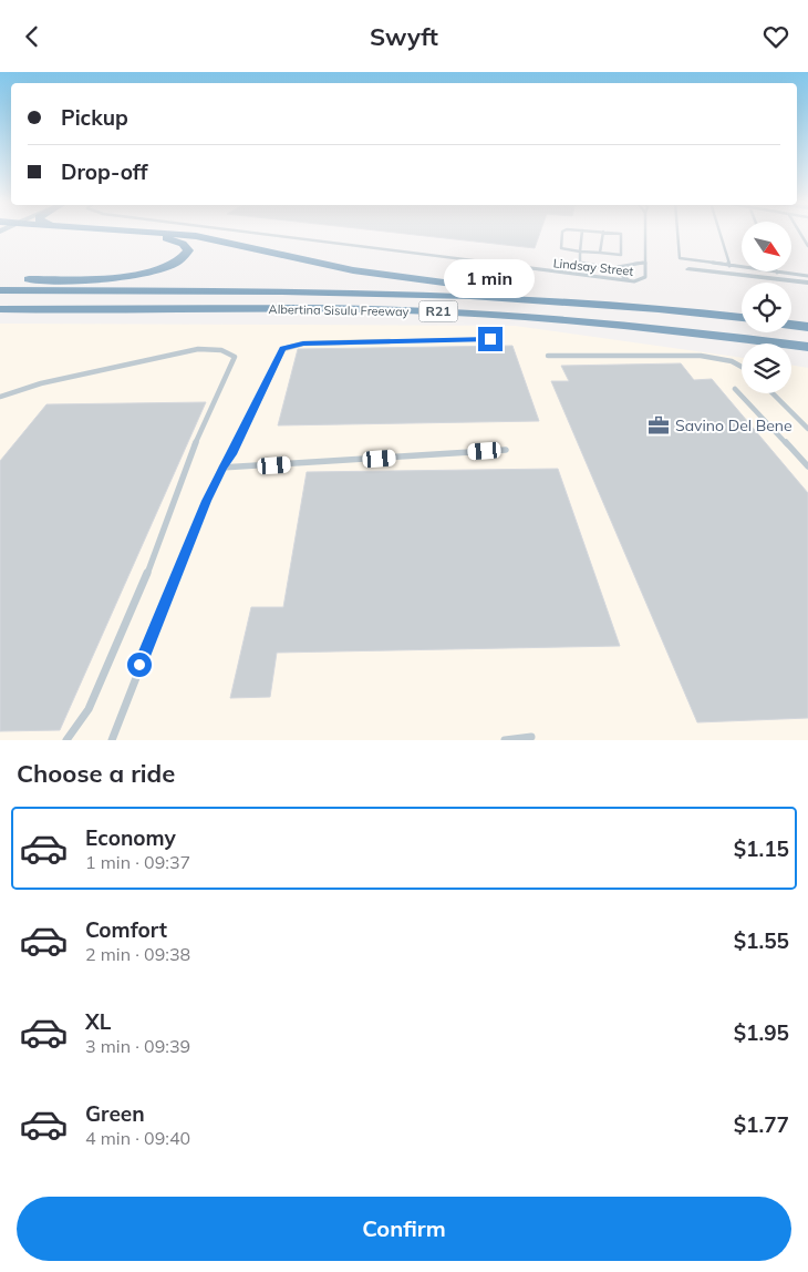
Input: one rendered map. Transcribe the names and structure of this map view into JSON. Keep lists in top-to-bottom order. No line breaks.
{"streets":{"highway":["Albertina Sisulu Freeway","R21"],"lane":["Lindsay Street"]},"places":{"office":["Savino Del Bene"]},"north":"bottom right","page":{"header":"Swyft","banner":["Pickup","Drop-off"],"bubble":"1 min","heading":"Choose a ride","list":[{"name":"Economy","note":"1 min · 09:37","value":"$1.15"},{"name":"Comfort","note":"2 min · 09:38","value":"$1.55"},{"name":"XL","note":"3 min · 09:39","value":"$1.95"},{"name":"Green","note":"4 min · 09:40","value":"$1.77"}],"buttons":"Confirm"}}
